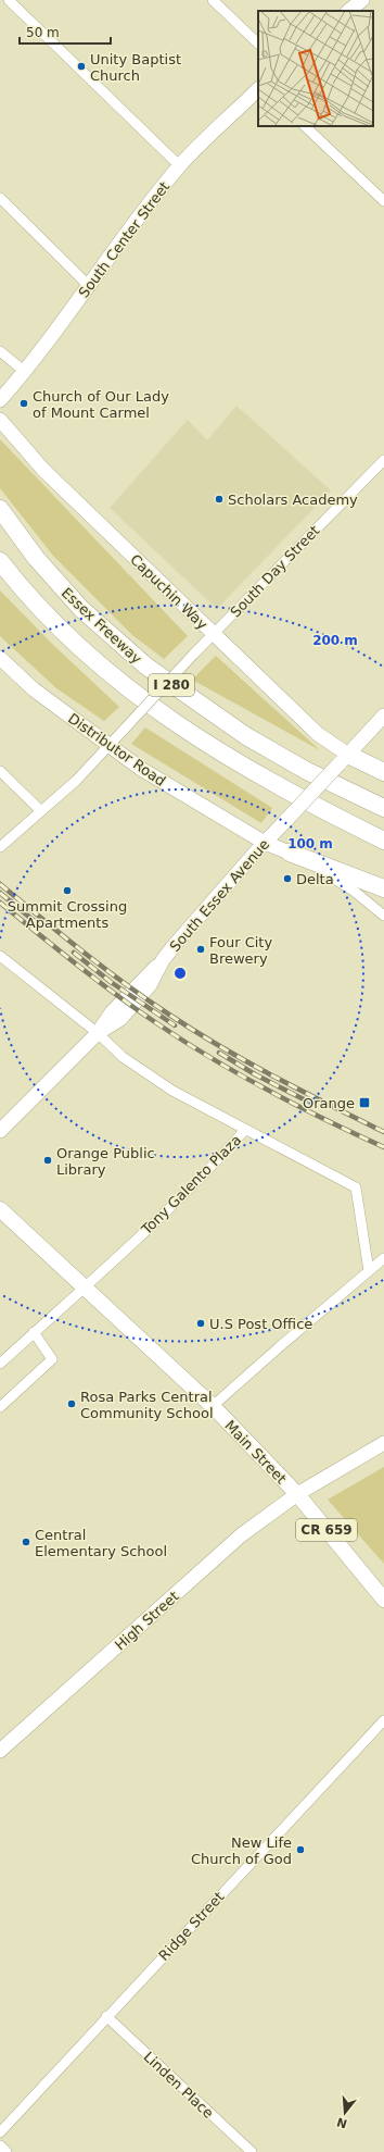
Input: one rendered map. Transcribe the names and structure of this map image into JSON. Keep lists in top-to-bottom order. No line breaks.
{"streets":{"highway":["Essex Freeway","I 280"],"main road":["South Center Street","Capuchin Way","Distributor Road","South Essex Avenue","Main Street","CR 659","High Street"],"street":["South Day Street","Tony Galento Plaza","Ridge Street","Linden Place"]},"crossings":[["South Day Street","Capuchin Way"],["South Day Street","Distributor Road"],["Capuchin Way","South Essex Avenue"],["Distributor Road","South Essex Avenue"],["South Essex Avenue","Tony Galento Plaza"],["Tony Galento Plaza","Main Street"],["Main Street","High Street"],["Ridge Street","Linden Place"]],"places":{"other":["Unity Baptist Church","Church of Our Lady of Mount Carmel","Scholars Academy","Delta","Summit Crossing Apartments","Four City Brewery","Orange Public Library","U.S Post Office","Rosa Parks Central Community School","Central Elementary School","New Life Church of God"],"transit":["Orange"]},"scale_bar":"50 m","north":"bottom","rings":["200 m","100 m"]}
